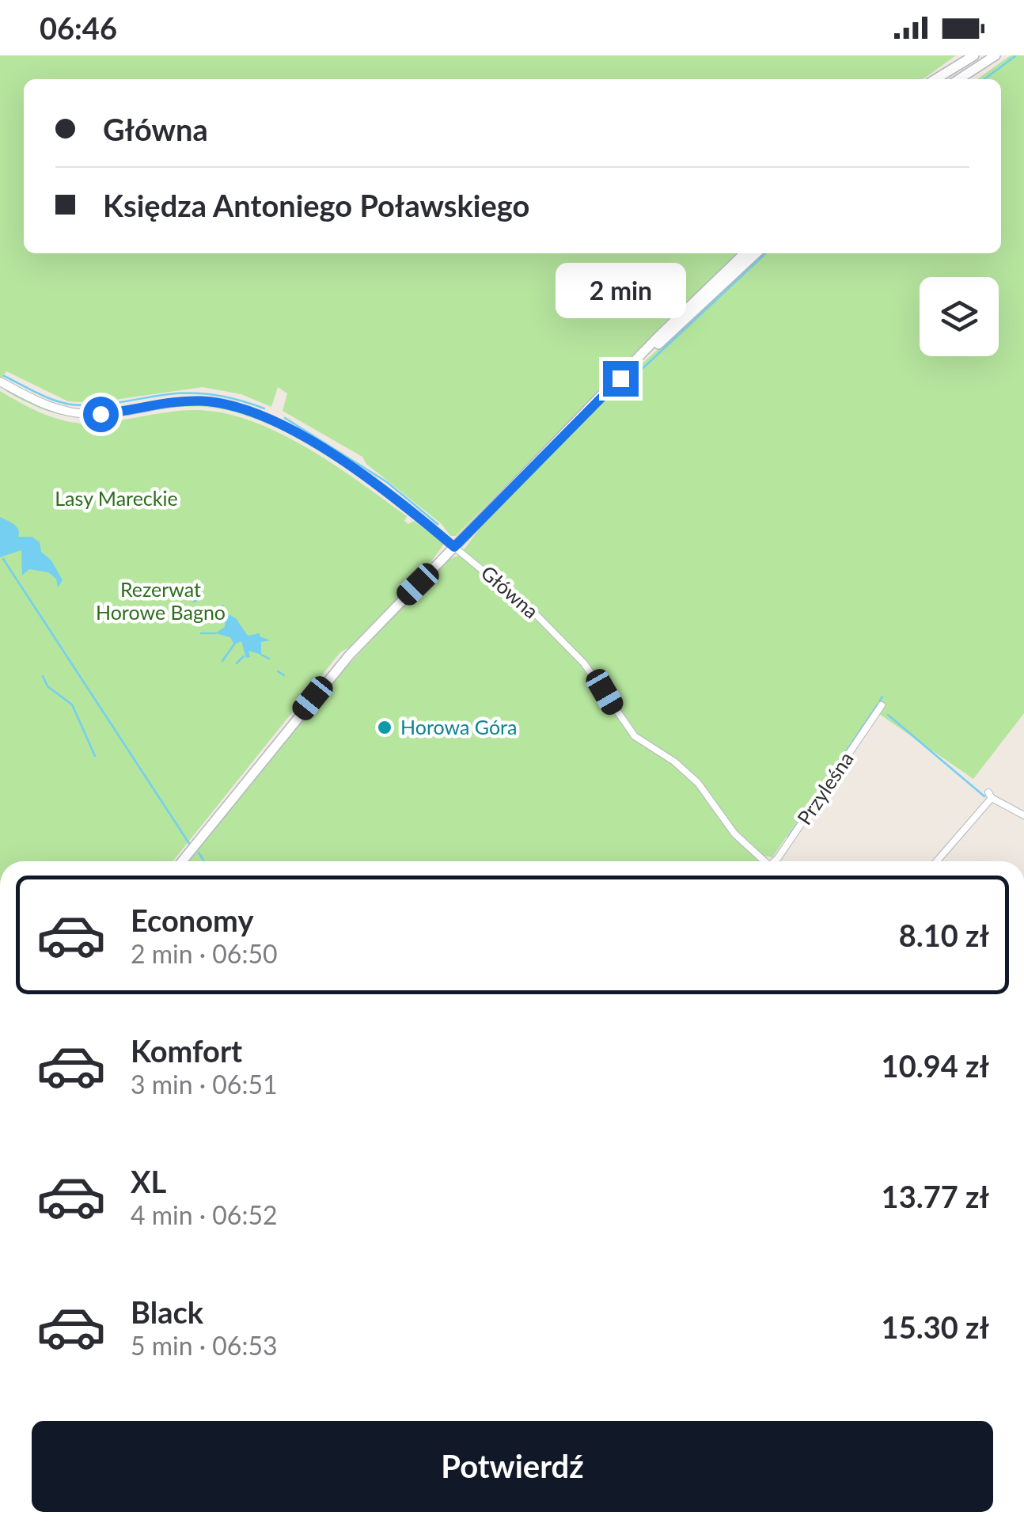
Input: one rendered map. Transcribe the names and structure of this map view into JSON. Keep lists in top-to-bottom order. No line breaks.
{"streets":{"street":["Główna","Przyleśna"]},"parks":["Lasy Mareckie","Rezerwat Horowe Bagno"],"places":["Horowa Góra"],"page":{"status":"06:46","banner":["Główna","Księdza Antoniego Poławskiego"],"bubble":"2 min","list":[{"name":"Economy","note":"2 min · 06:50","value":"8.10 zł"},{"name":"Komfort","note":"3 min · 06:51","value":"10.94 zł"},{"name":"XL","note":"4 min · 06:52","value":"13.77 zł"},{"name":"Black","note":"5 min · 06:53","value":"15.30 zł"}],"buttons":"Potwierdź"}}
